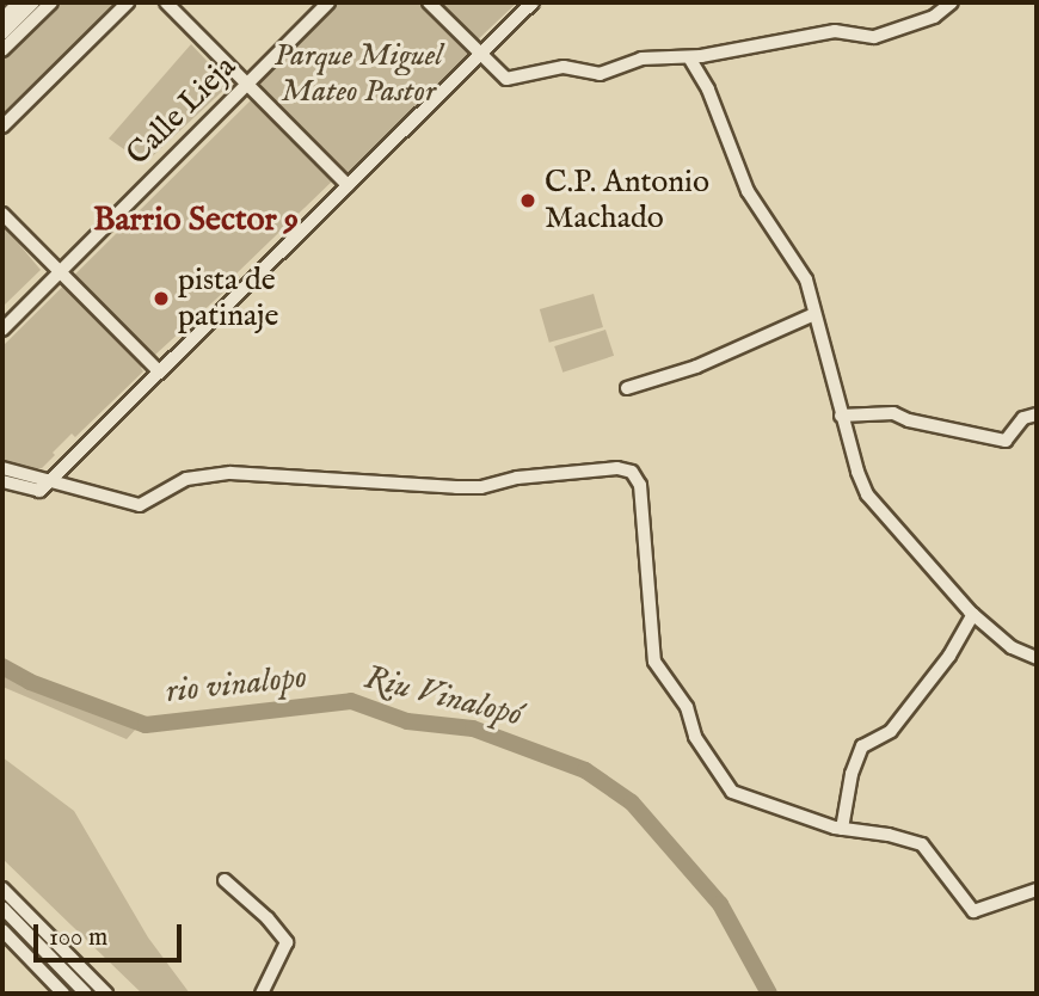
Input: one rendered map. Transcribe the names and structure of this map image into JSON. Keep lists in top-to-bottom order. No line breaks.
{"streets":{"street":["Calle Lieja"]},"districts":["Barrio Sector 9"],"water":["rio vinalopo","Riu Vinalopó"],"parks":["Parque Miguel Mateo Pastor"],"places":["C.P. Antonio Machado","pista de patinaje"],"scale_bar":"100 m"}
